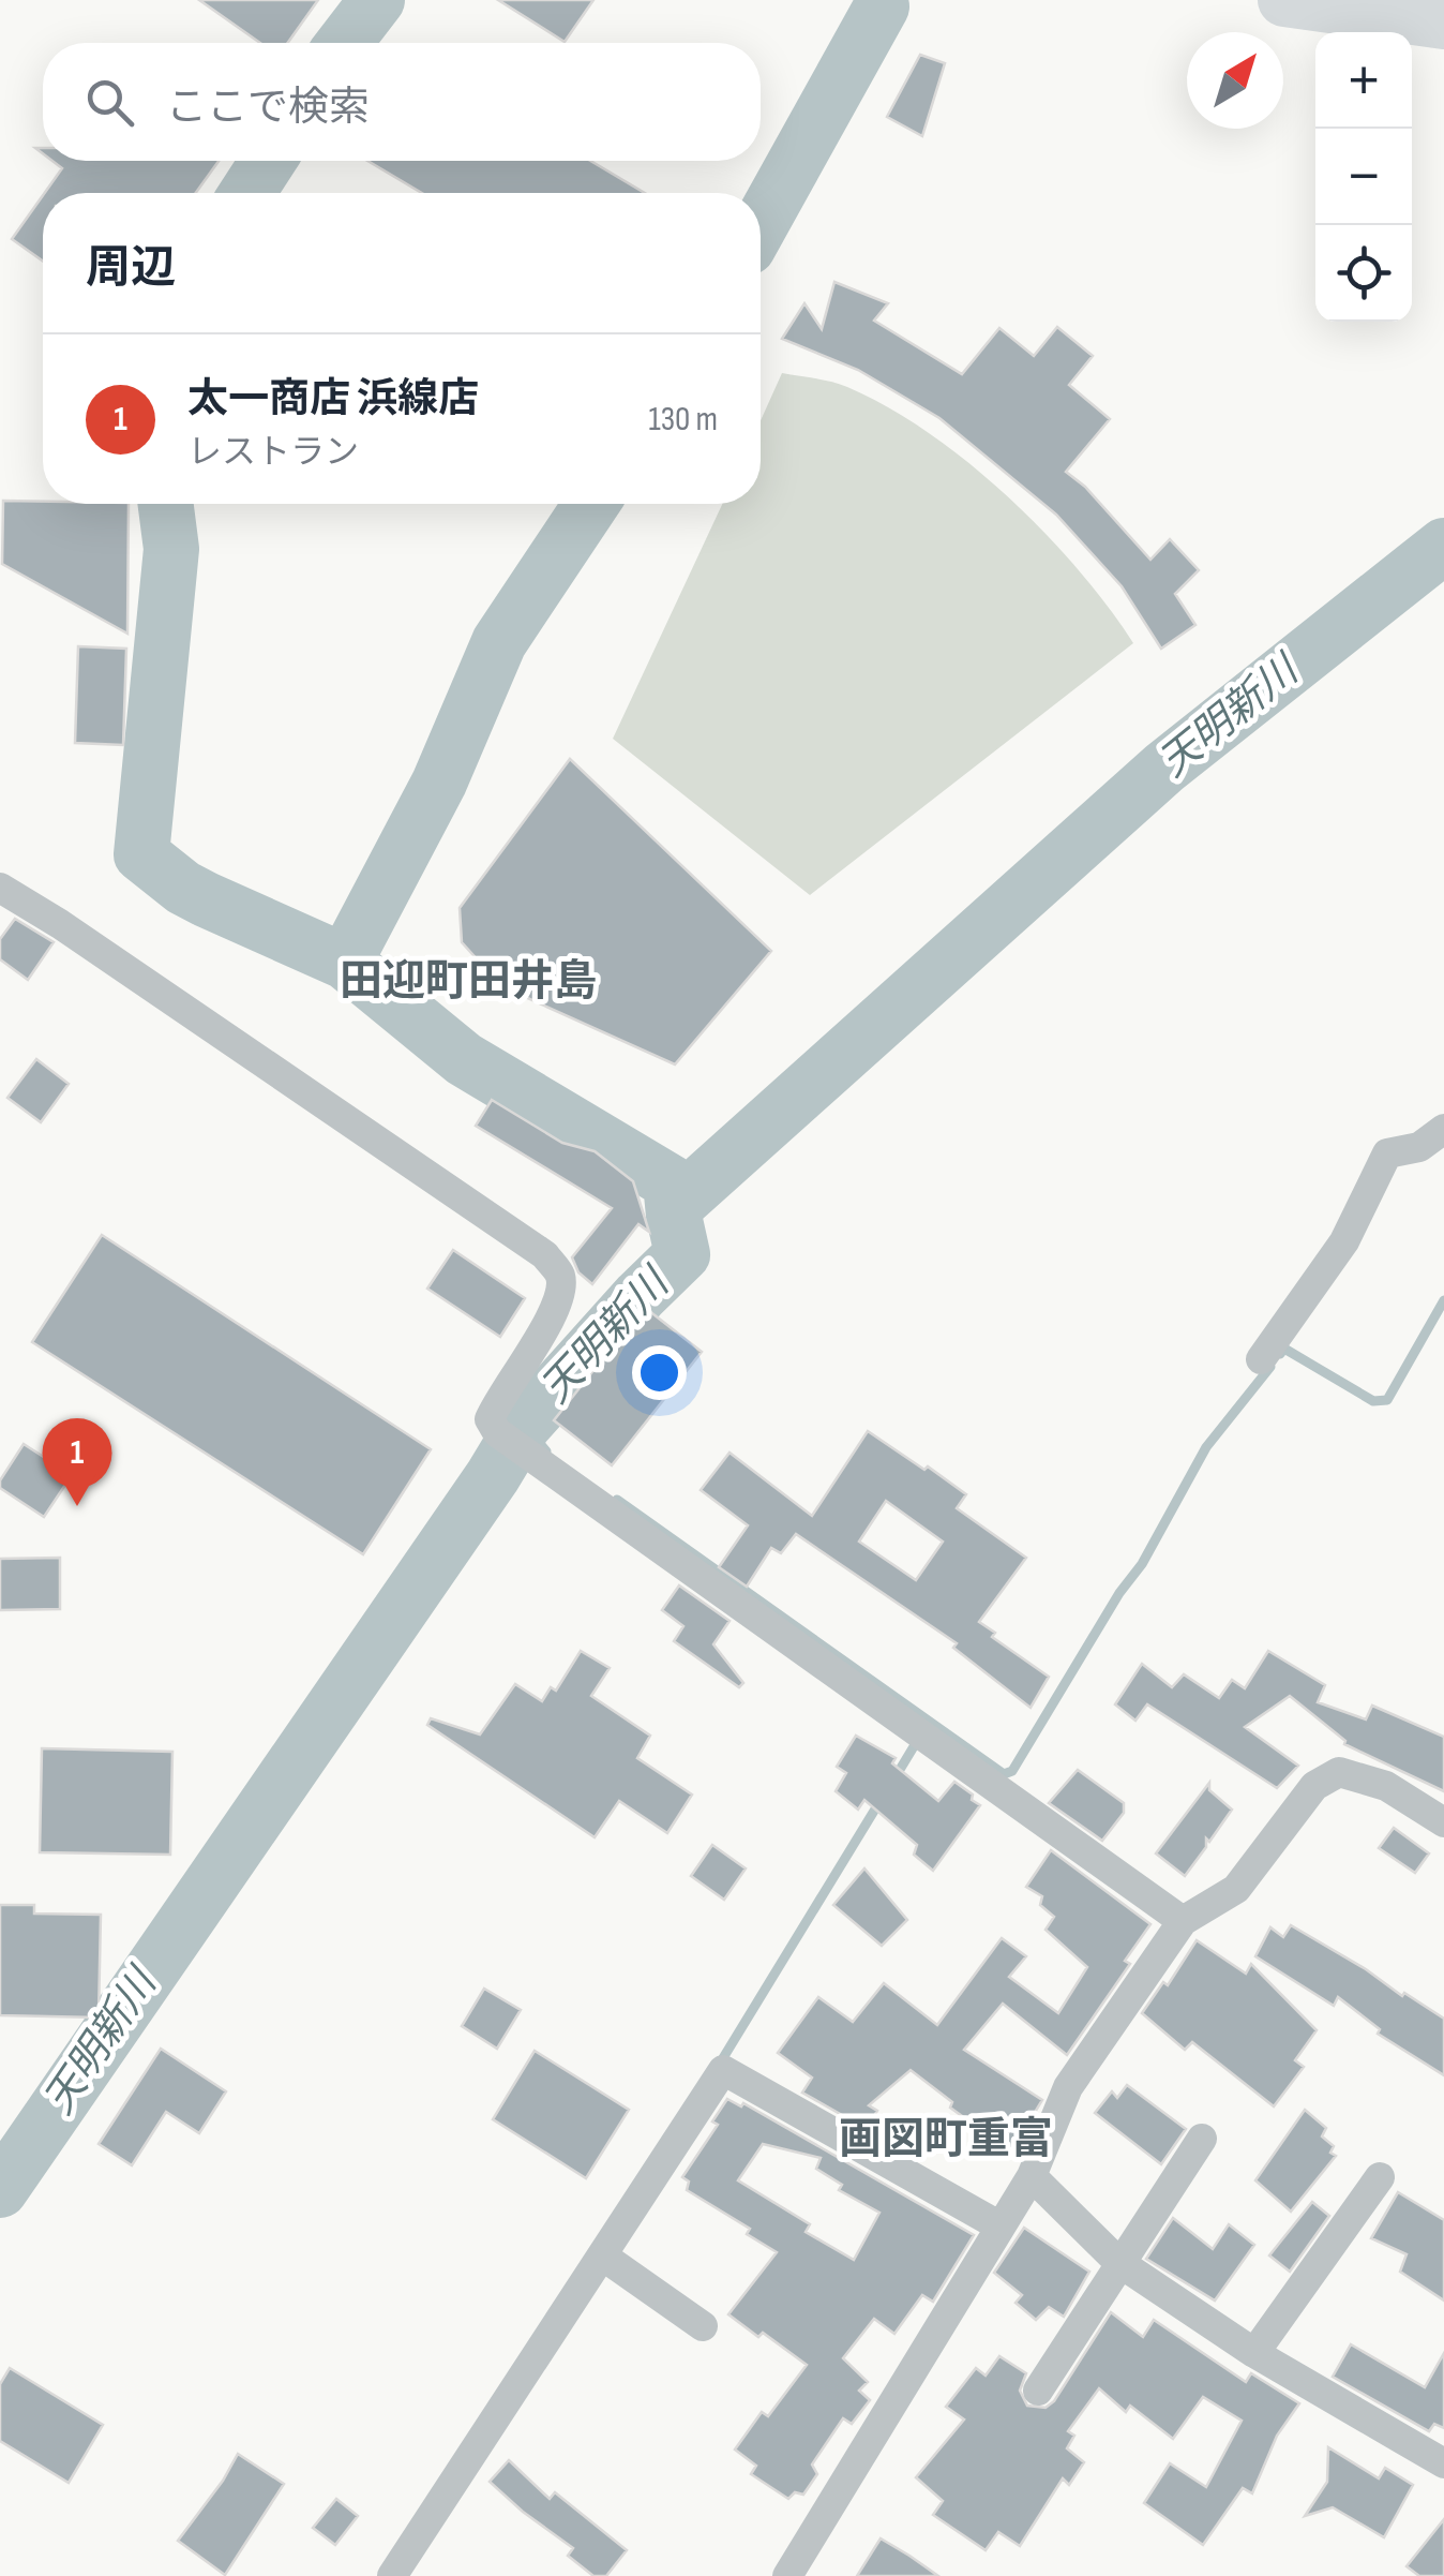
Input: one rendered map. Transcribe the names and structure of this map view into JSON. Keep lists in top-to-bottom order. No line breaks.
{"districts":["田迎町田井島","画図町重富"],"water":["天明新川"],"north":"top right","page":{"map_buttons":["+","−"],"search":"ここで検索","heading":"周辺","list":[{"mark":"1","name":"太一商店 浜線店","note":"レストラン","value":"130 m"}],"pins":"1"}}
